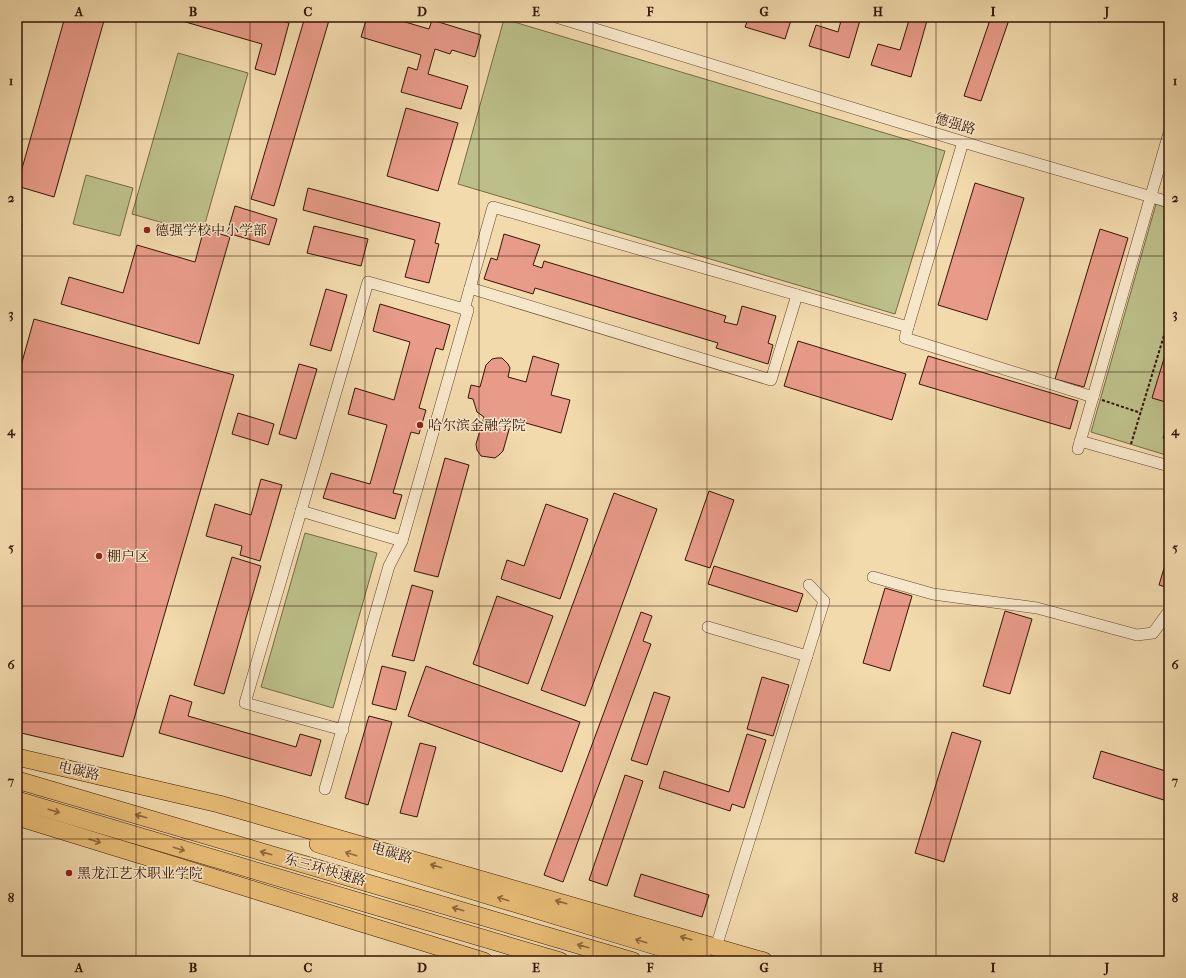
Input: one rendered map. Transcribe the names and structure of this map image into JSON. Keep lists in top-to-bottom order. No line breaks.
{"streets":{"highway":["电碳路","东三环快速路"],"street":["德强路"]},"places":["德强学校中小学部","哈尔滨金融学院","棚户区","黑龙江艺术职业学院"],"grid":{"columns":["A","B","C","D","E","F","G","H","I","J"],"rows":["1","2","3","4","5","6","7","8"]}}
